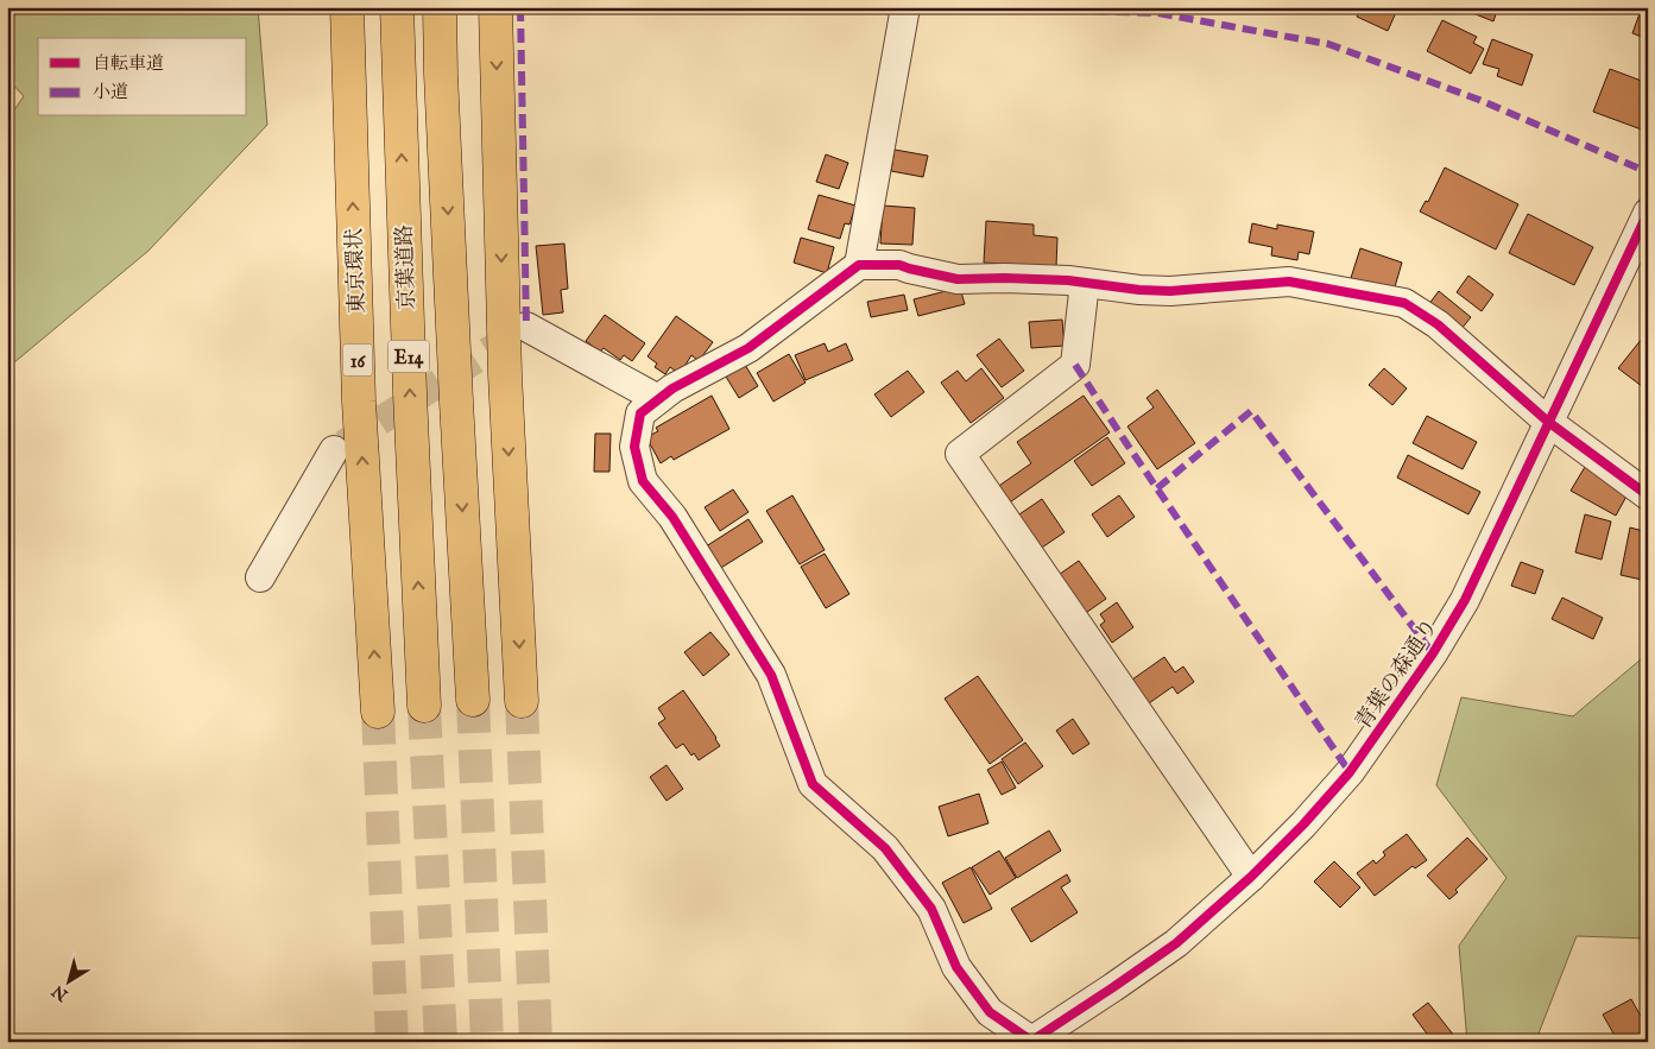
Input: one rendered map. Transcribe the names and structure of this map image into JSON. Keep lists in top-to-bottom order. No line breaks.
{"streets":{"highway":["京葉道路","東京環状","E14","16"],"street":["青葉の森通り"]},"legend":["自転車道","小道"],"north":"bottom left"}
